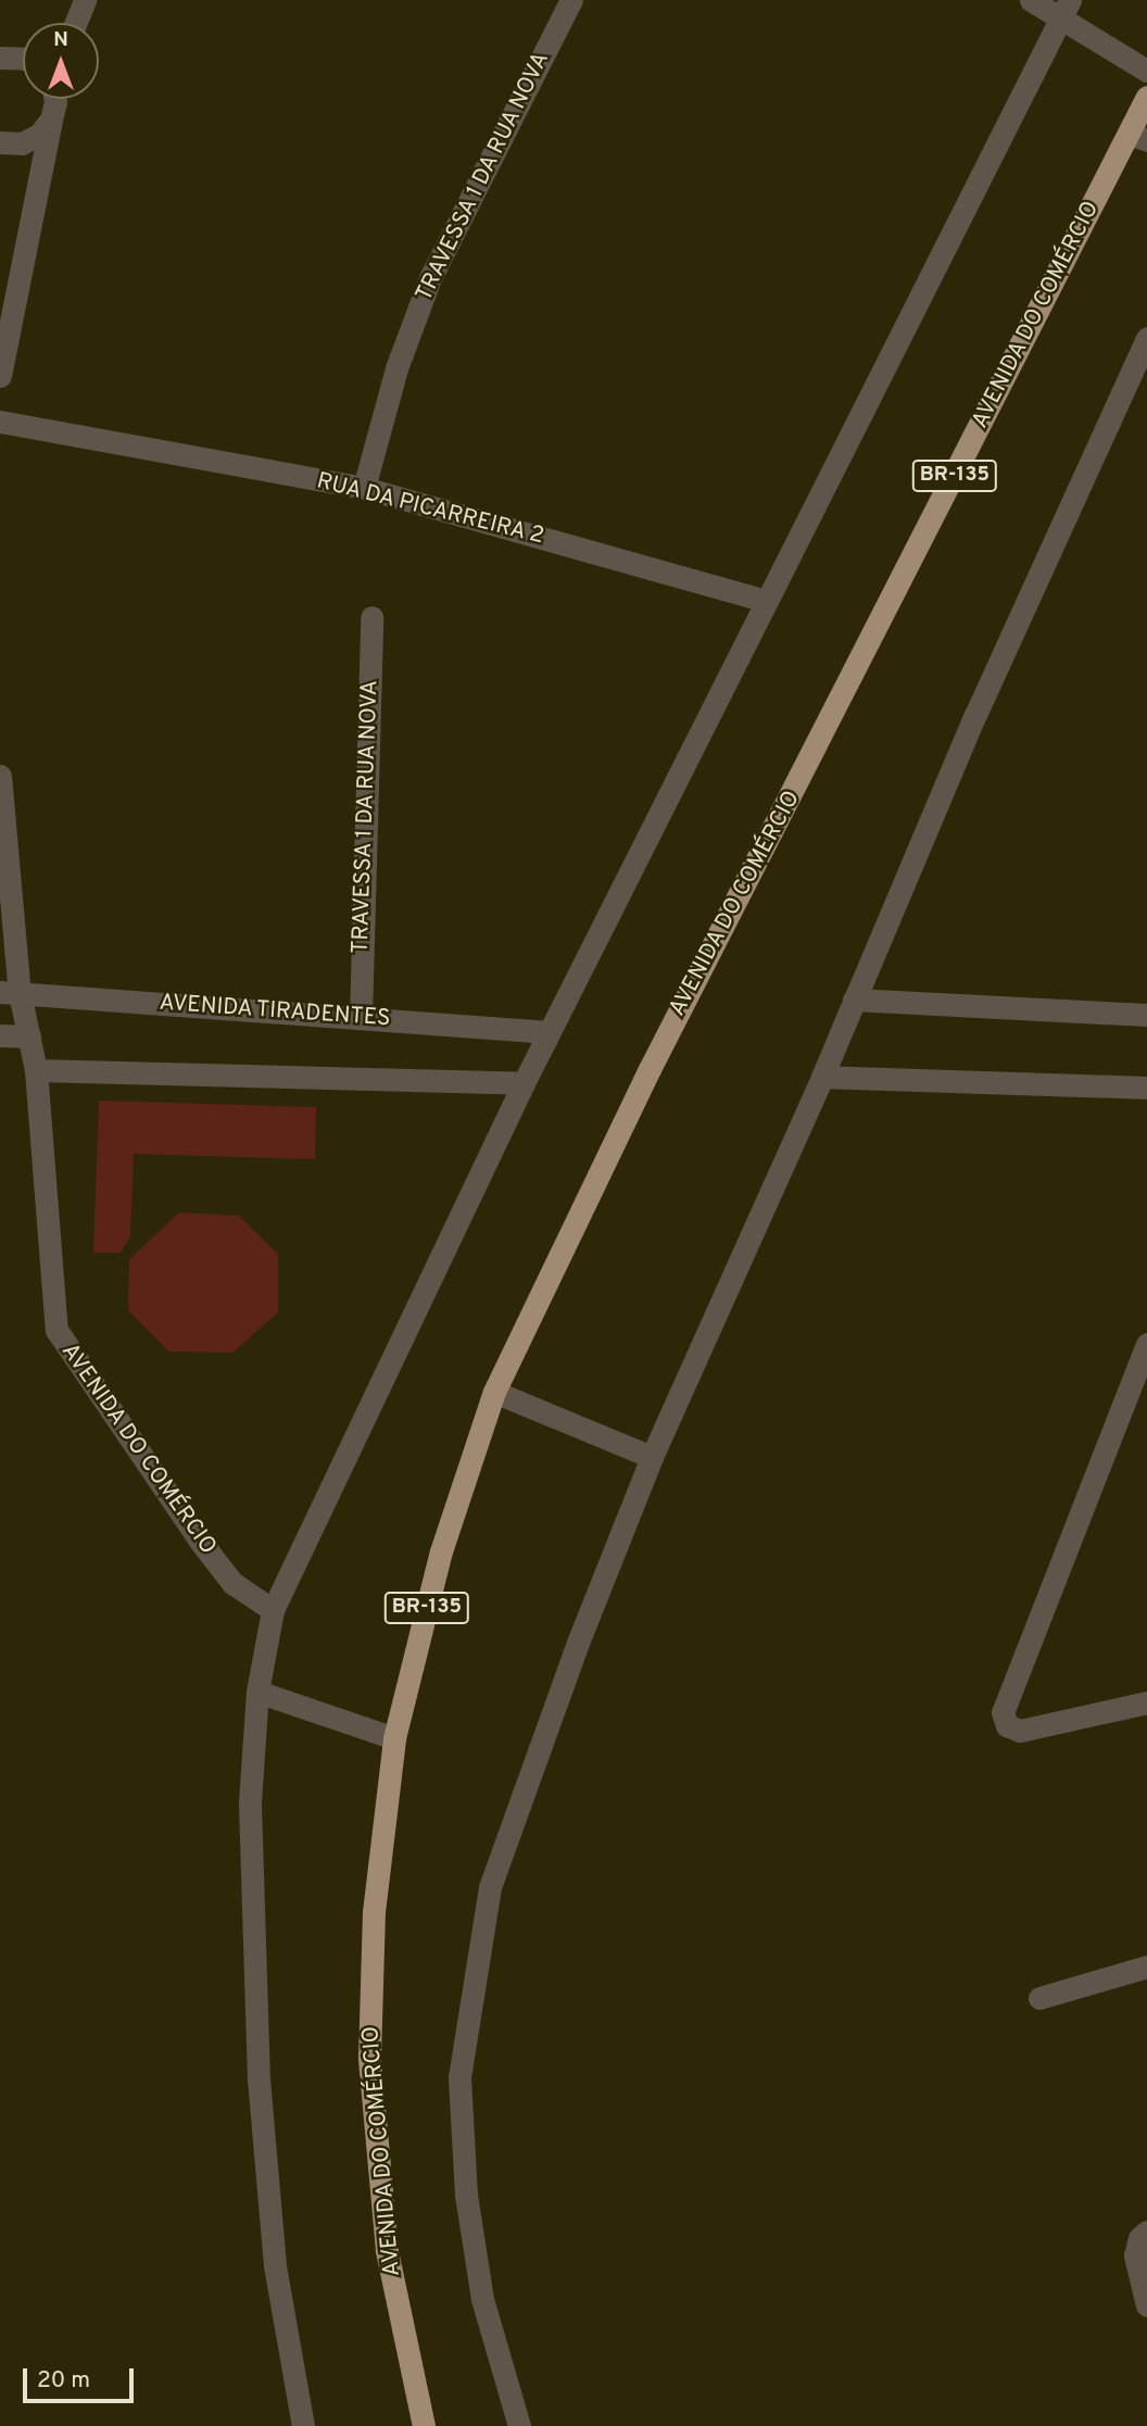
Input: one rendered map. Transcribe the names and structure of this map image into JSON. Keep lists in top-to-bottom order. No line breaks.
{"streets":{"highway":["AVENIDA DO COMÉRCIO","BR-135"],"street":["TRAVESSA 1 DA RUA NOVA","RUA DA PICARREIRA 2","AVENIDA TIRADENTES"]},"crossings":[["TRAVESSA 1 DA RUA NOVA","RUA DA PICARREIRA 2"],["TRAVESSA 1 DA RUA NOVA","AVENIDA TIRADENTES"],["AVENIDA DO COMÉRCIO","AVENIDA TIRADENTES"]],"scale_bar":"20 m","north":"top"}
